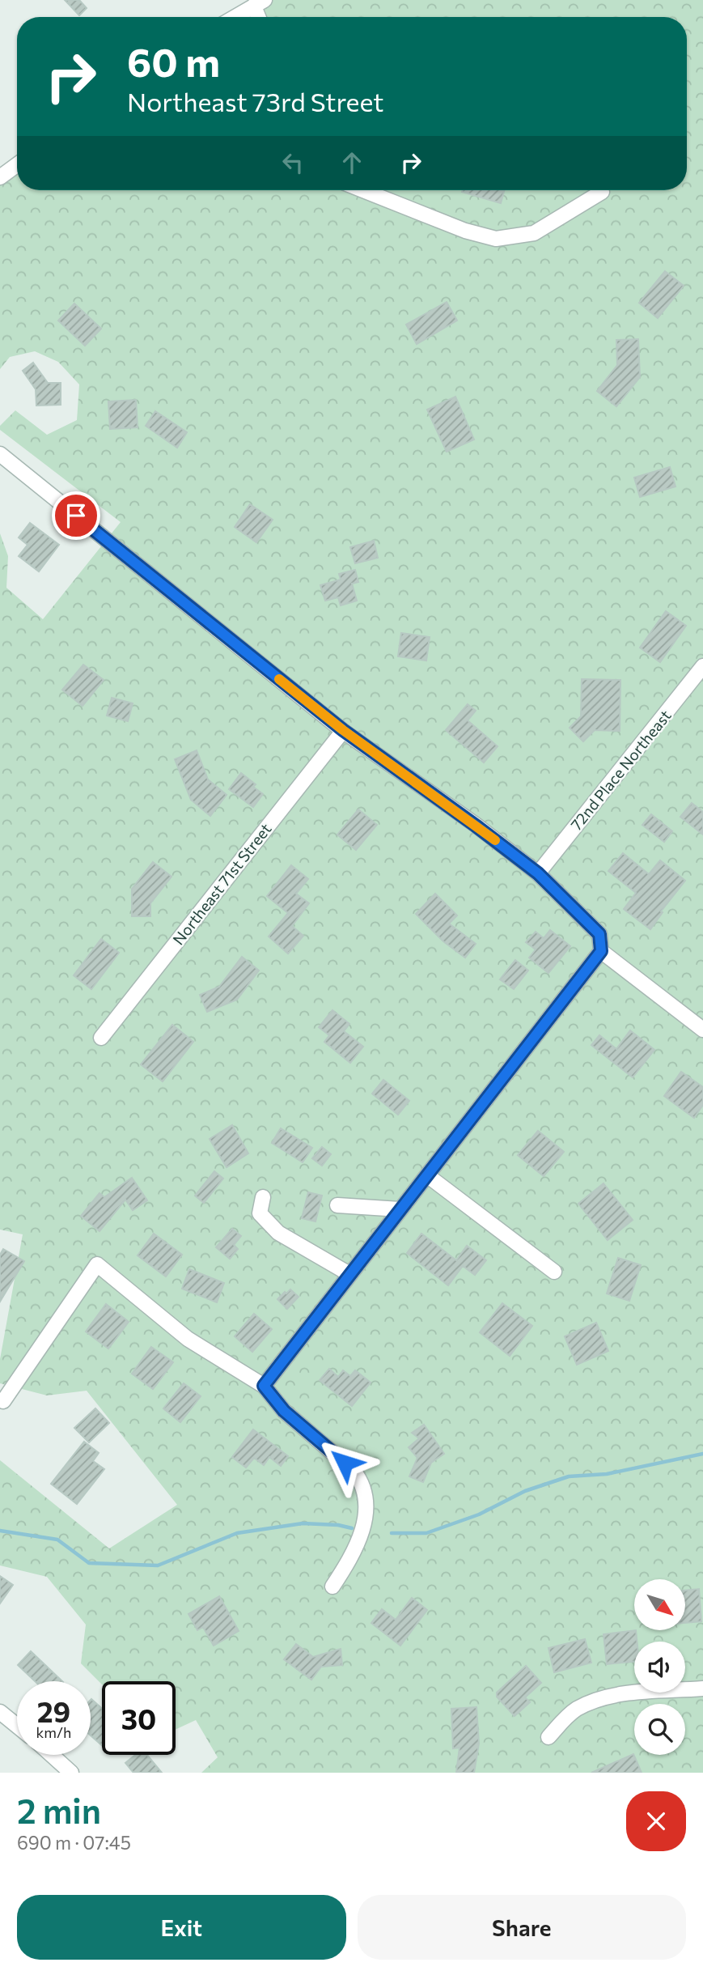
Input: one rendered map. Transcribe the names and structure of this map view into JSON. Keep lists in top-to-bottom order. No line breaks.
{"streets":{"street":["72nd Place Northeast","Northeast 71st Street"]},"north":"bottom right","page":{"turn":["60 m","Northeast 73rd Street"],"speed":"29 km/h","limit":"30","heading":["2 min","690 m · 07:45"],"buttons":["Exit","Share"]}}
